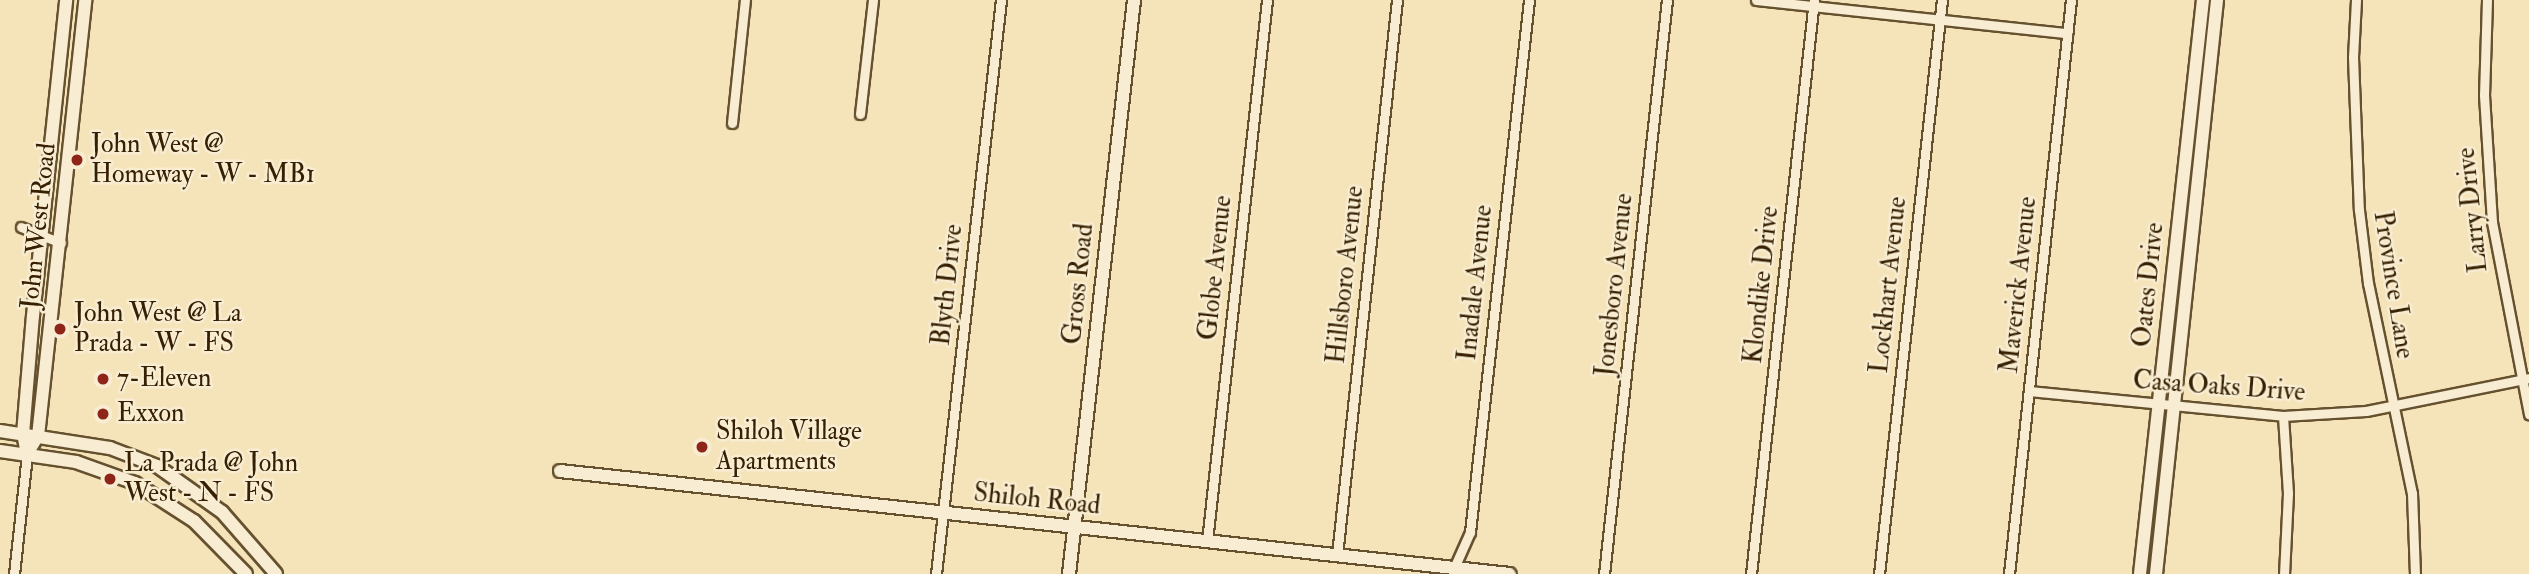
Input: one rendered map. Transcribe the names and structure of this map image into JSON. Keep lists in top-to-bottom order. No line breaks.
{"streets":{"main road":["John West Road","Gross Road","Oates Drive","Shiloh Road"],"street":["Larry Drive","Globe Avenue","Hillsboro Avenue","Inadale Avenue","Blyth Drive","Jonesboro Avenue","Klondike Drive","Lockhart Avenue","Maverick Avenue","Province Lane","Casa Oaks Drive"]},"crossings":[["Larry Drive","Casa Oaks Drive"],["Globe Avenue","Shiloh Road"],["Hillsboro Avenue","Shiloh Road"],["Inadale Avenue","Shiloh Road"],["Gross Road","Shiloh Road"],["Blyth Drive","Shiloh Road"],["Maverick Avenue","Casa Oaks Drive"],["Oates Drive","Casa Oaks Drive"],["Province Lane","Casa Oaks Drive"]],"places":["John West @ Homeway - W - MB1","John West @ La Prada - W - FS","7-Eleven","Exxon","Shiloh Village Apartments","La Prada @ John West - N - FS"]}
